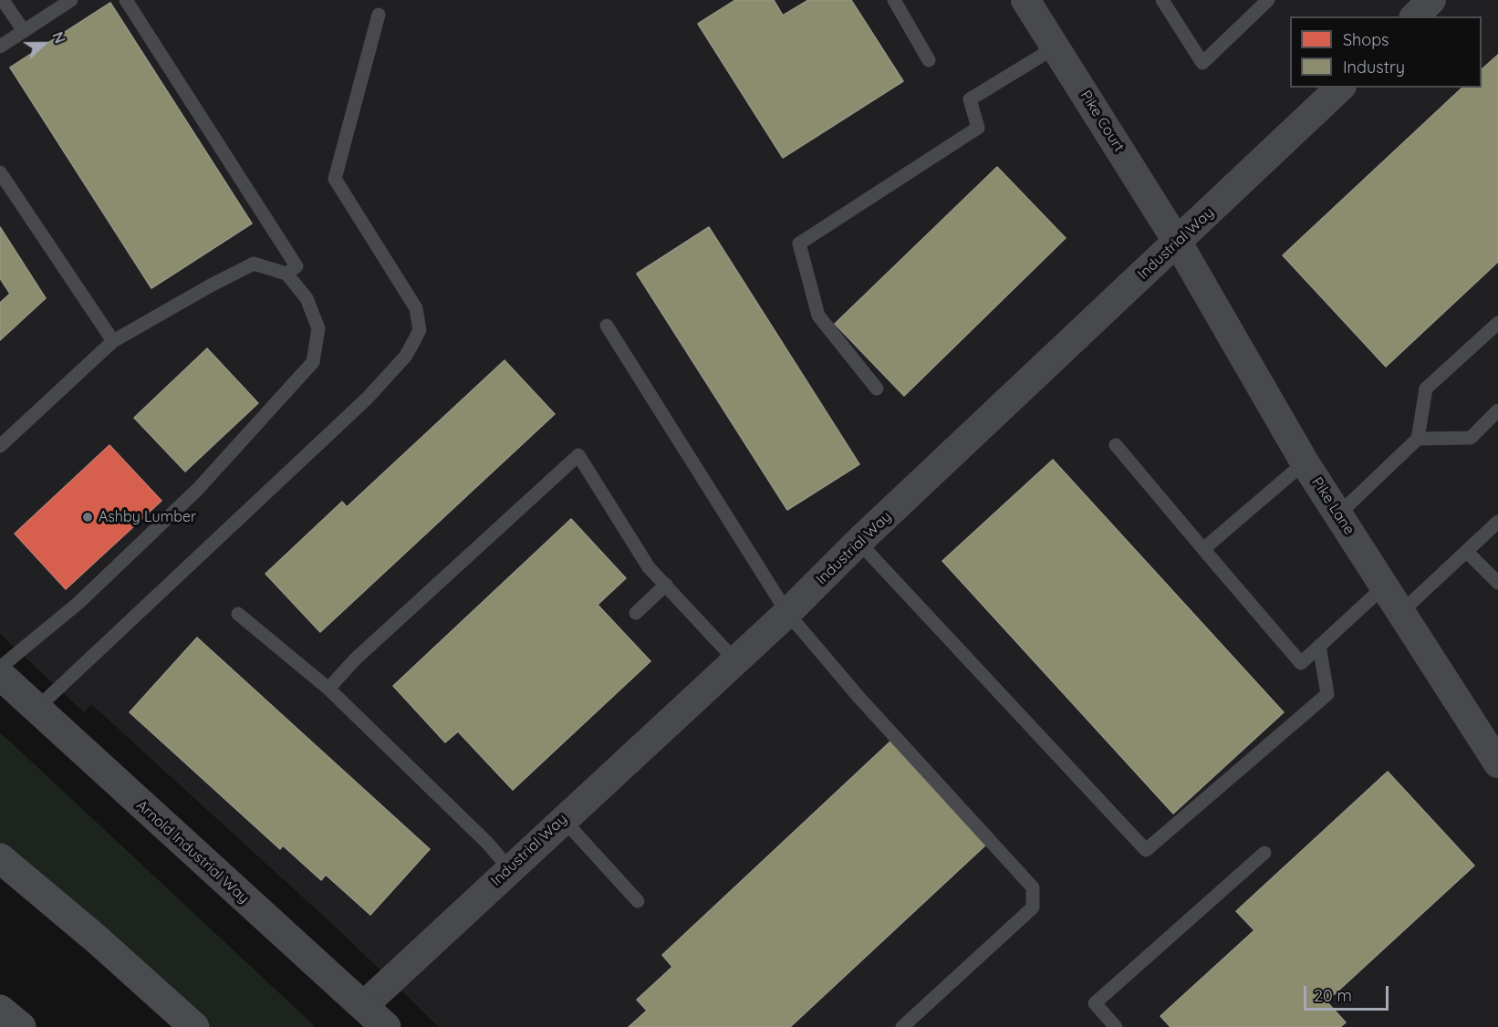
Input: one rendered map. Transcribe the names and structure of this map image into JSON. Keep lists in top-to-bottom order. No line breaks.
{"streets":{"street":["Pike Court","Industrial Way","Pike Lane","Arnold Industrial Way"]},"crossings":[["Pike Court","Industrial Way"],["Pike Court","Pike Lane"],["Industrial Way","Pike Lane"],["Industrial Way","Arnold Industrial Way"]],"places":["Ashby Lumber"],"legend":["Shops","Industry"],"scale_bar":"20 m","north":"right"}
